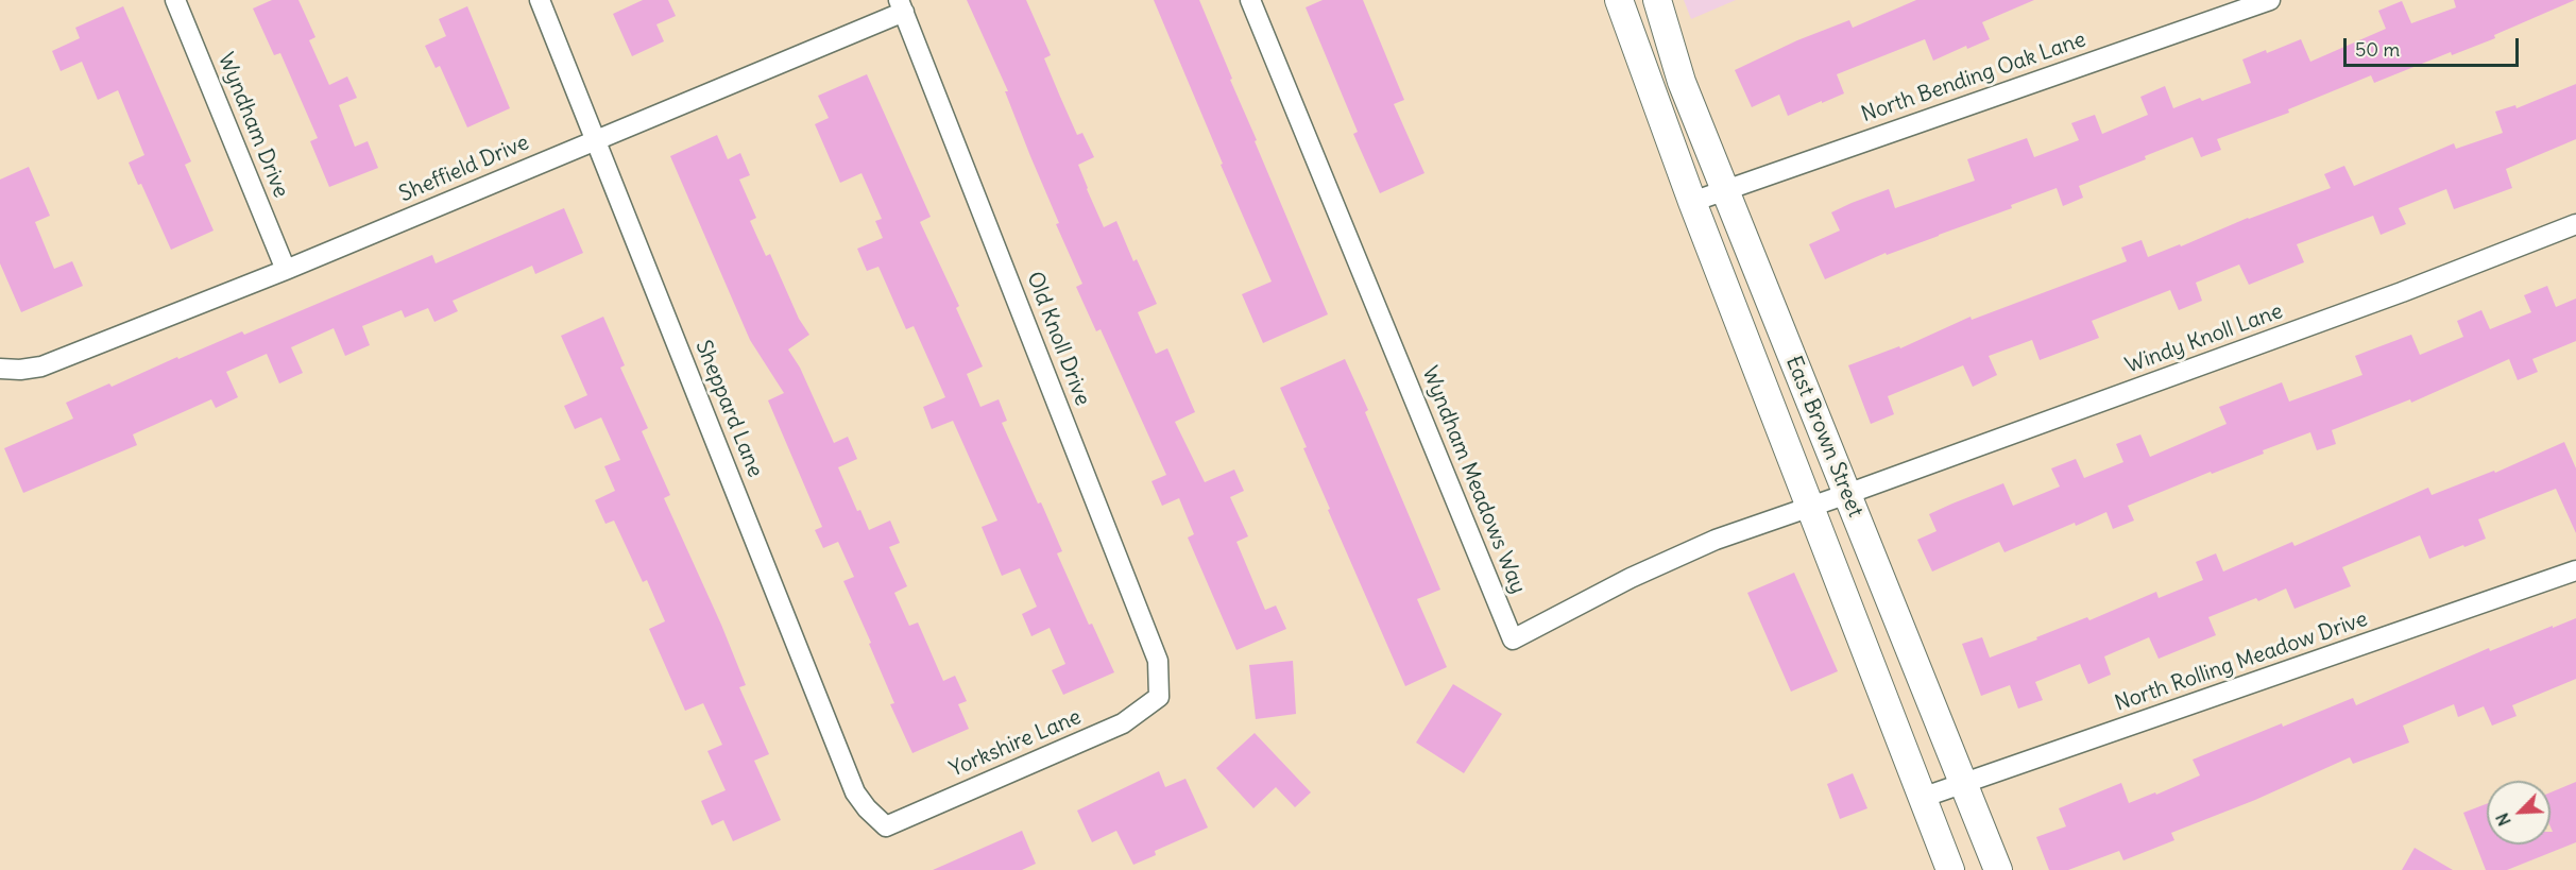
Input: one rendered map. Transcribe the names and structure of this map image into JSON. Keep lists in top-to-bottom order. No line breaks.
{"streets":{"main road":["East Brown Street"],"street":["North Bending Oak Lane","Wyndham Drive","Sheffield Drive","Old Knoll Drive","Windy Knoll Lane","Sheppard Lane","Wyndham Meadows Way","North Rolling Meadow Drive","Yorkshire Lane"]},"crossings":[["North Bending Oak Lane","East Brown Street"],["Wyndham Drive","Sheffield Drive"],["Sheffield Drive","Old Knoll Drive"],["Sheffield Drive","Sheppard Lane"],["Old Knoll Drive","Yorkshire Lane"],["Windy Knoll Lane","East Brown Street"],["Windy Knoll Lane","Wyndham Meadows Way"],["Sheppard Lane","Yorkshire Lane"],["East Brown Street","Wyndham Meadows Way"],["East Brown Street","North Rolling Meadow Drive"]],"scale_bar":"50 m","north":"bottom left"}
